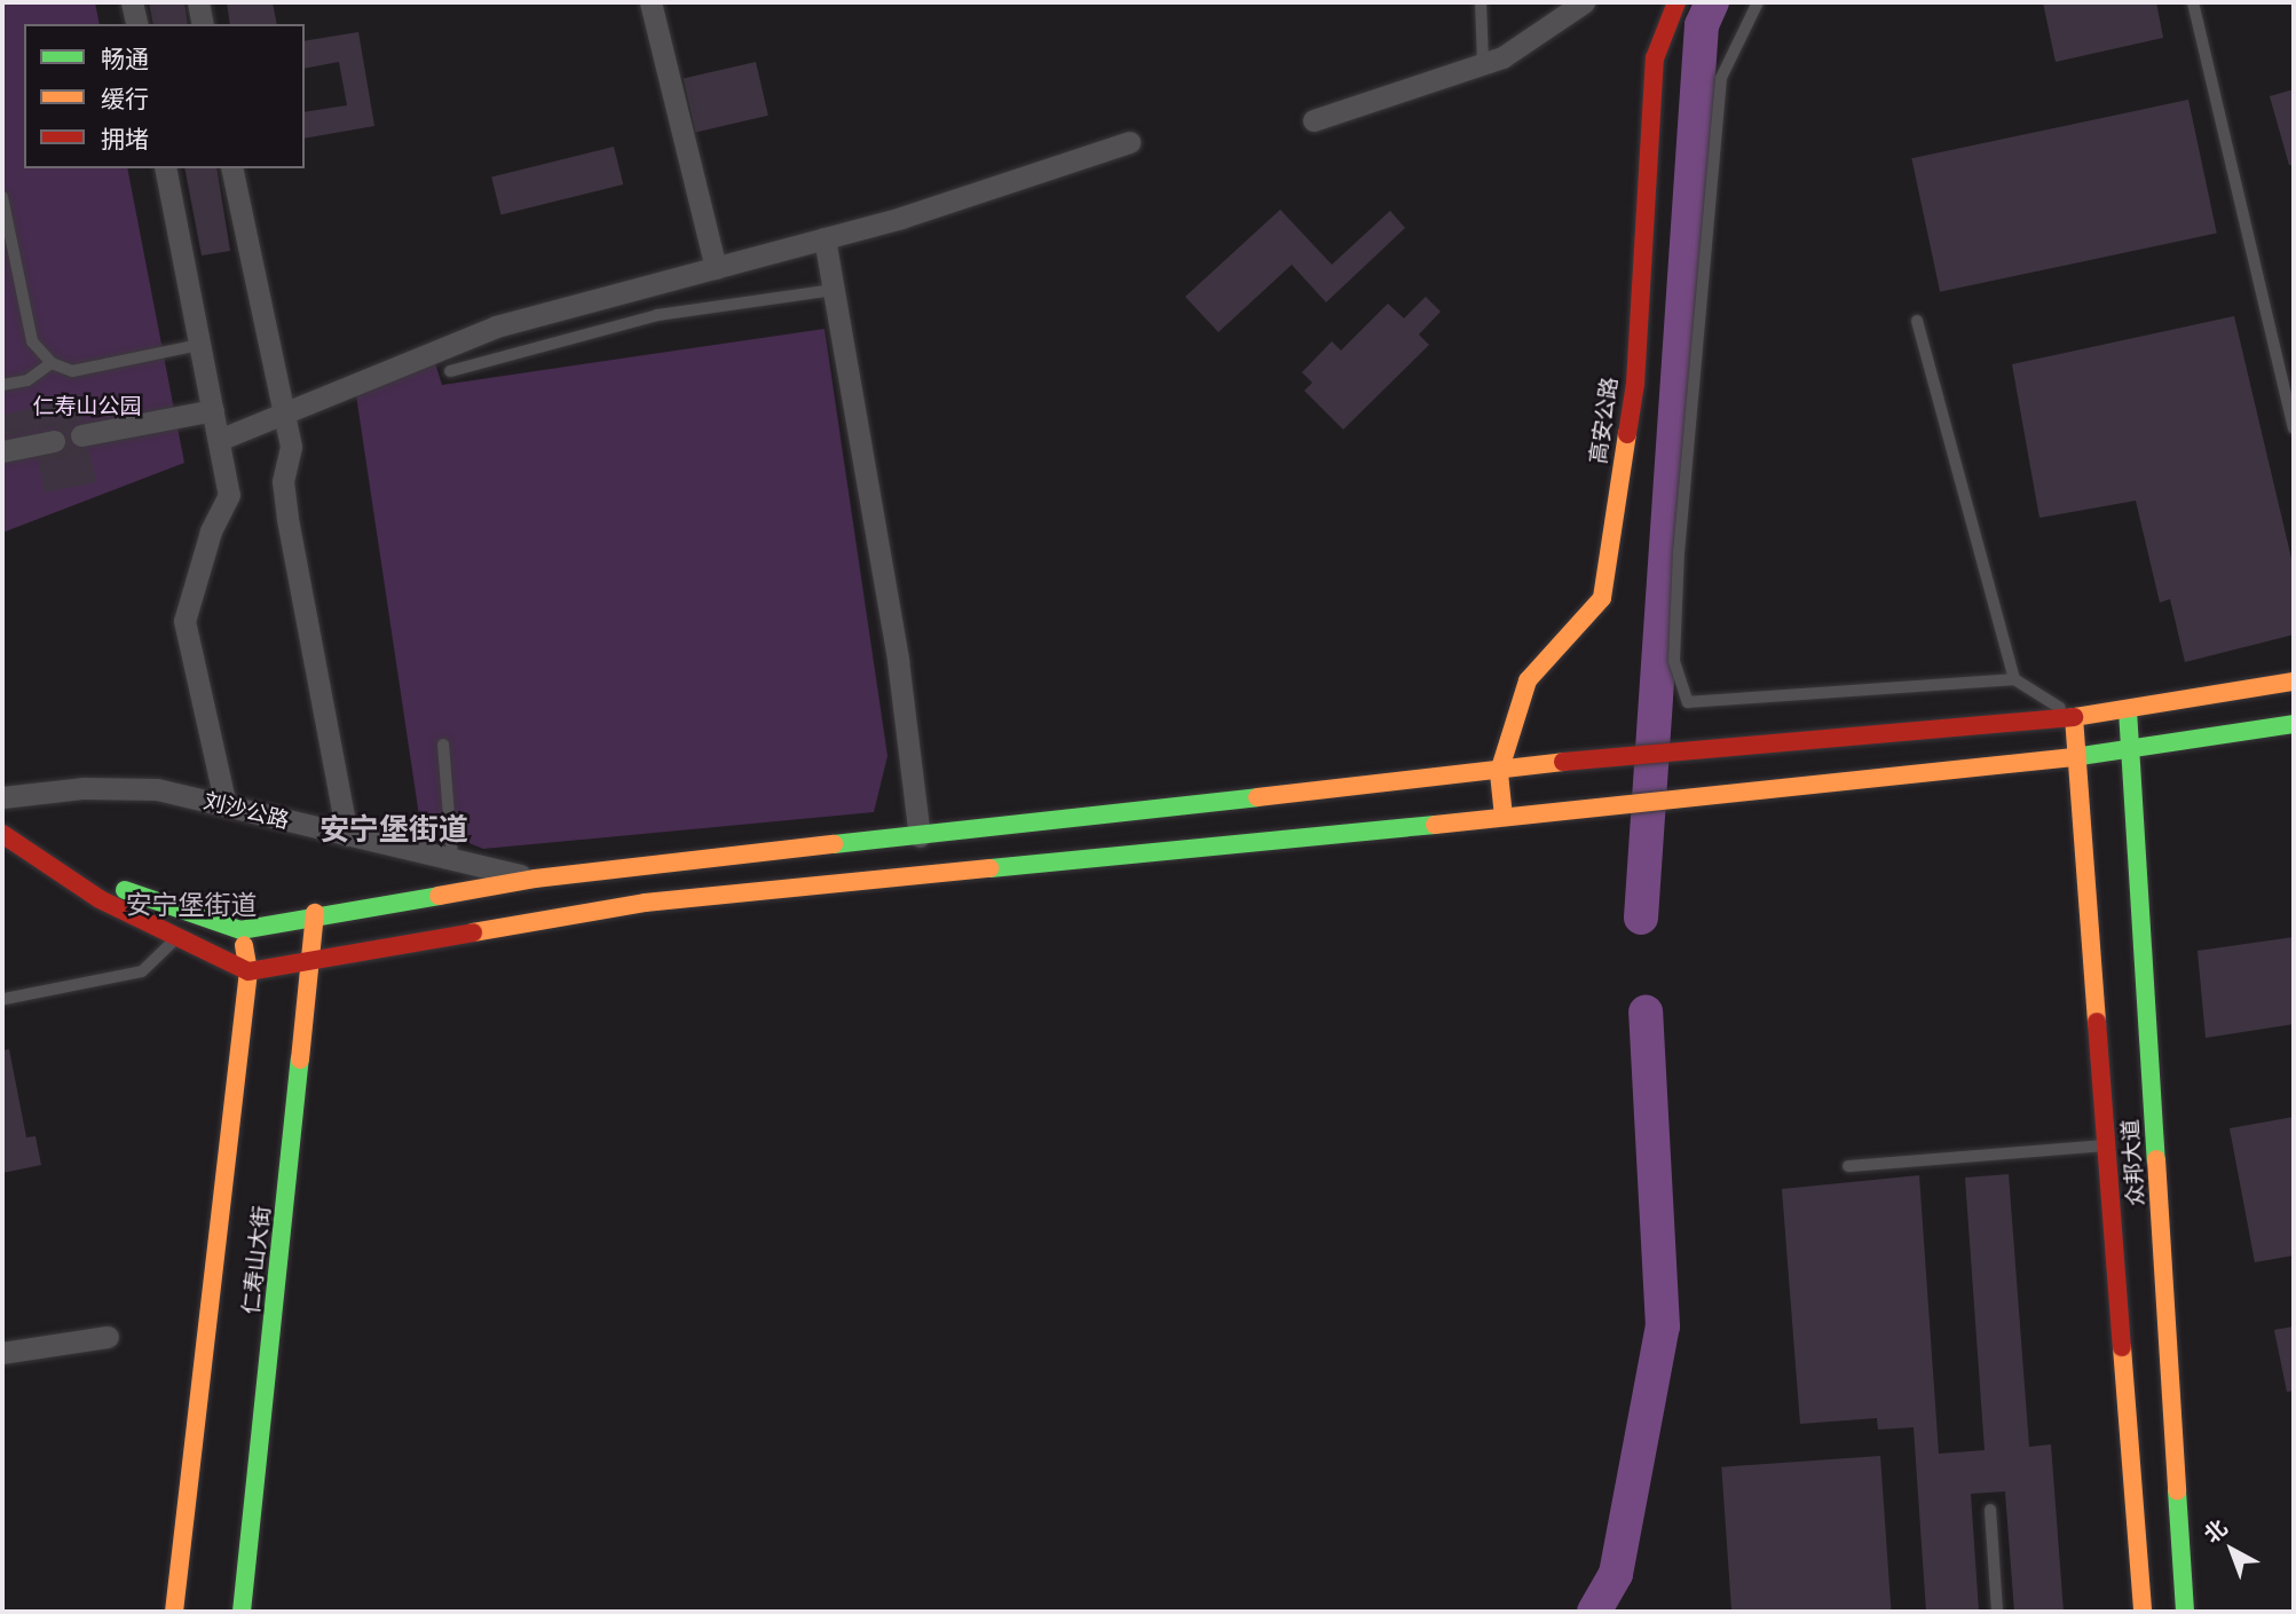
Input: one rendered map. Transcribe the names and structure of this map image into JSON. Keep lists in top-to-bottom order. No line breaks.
{"streets":{"main road":["高安公路","众邦大道","仁寿山大街"],"street":["刘沙公路"]},"districts":["安宁堡街道","安宁堡街道"],"parks":["仁寿山公园"],"legend":["畅通","缓行","拥堵"],"north":"top left"}
